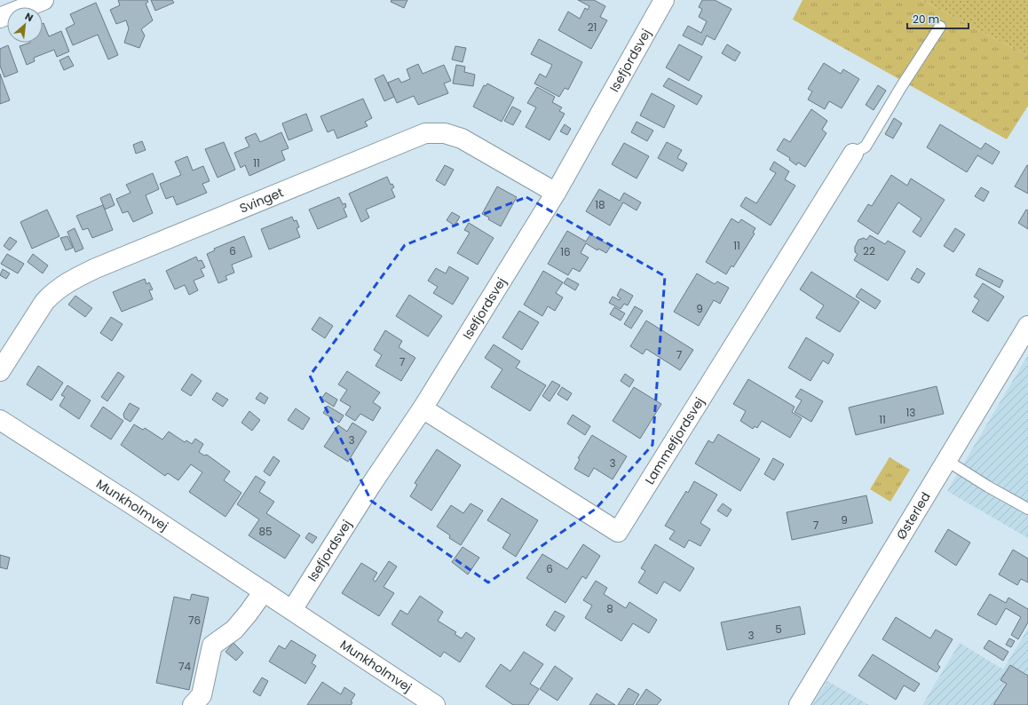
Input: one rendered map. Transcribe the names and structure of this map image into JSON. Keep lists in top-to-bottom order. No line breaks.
{"streets":{"street":["Isefjordsvej","Svinget","Lammefjordsvej","Munkholmvej","Østerled"]},"crossings":[["Isefjordsvej","Svinget"],["Isefjordsvej","Lammefjordsvej"],["Isefjordsvej","Munkholmvej"]],"house_numbers":["21","11","18","11","6","22","16","9","7","7","13","11","3","3","9","7","85","6","8","76","5","3","74"],"scale_bar":"20 m","north":"top right"}
